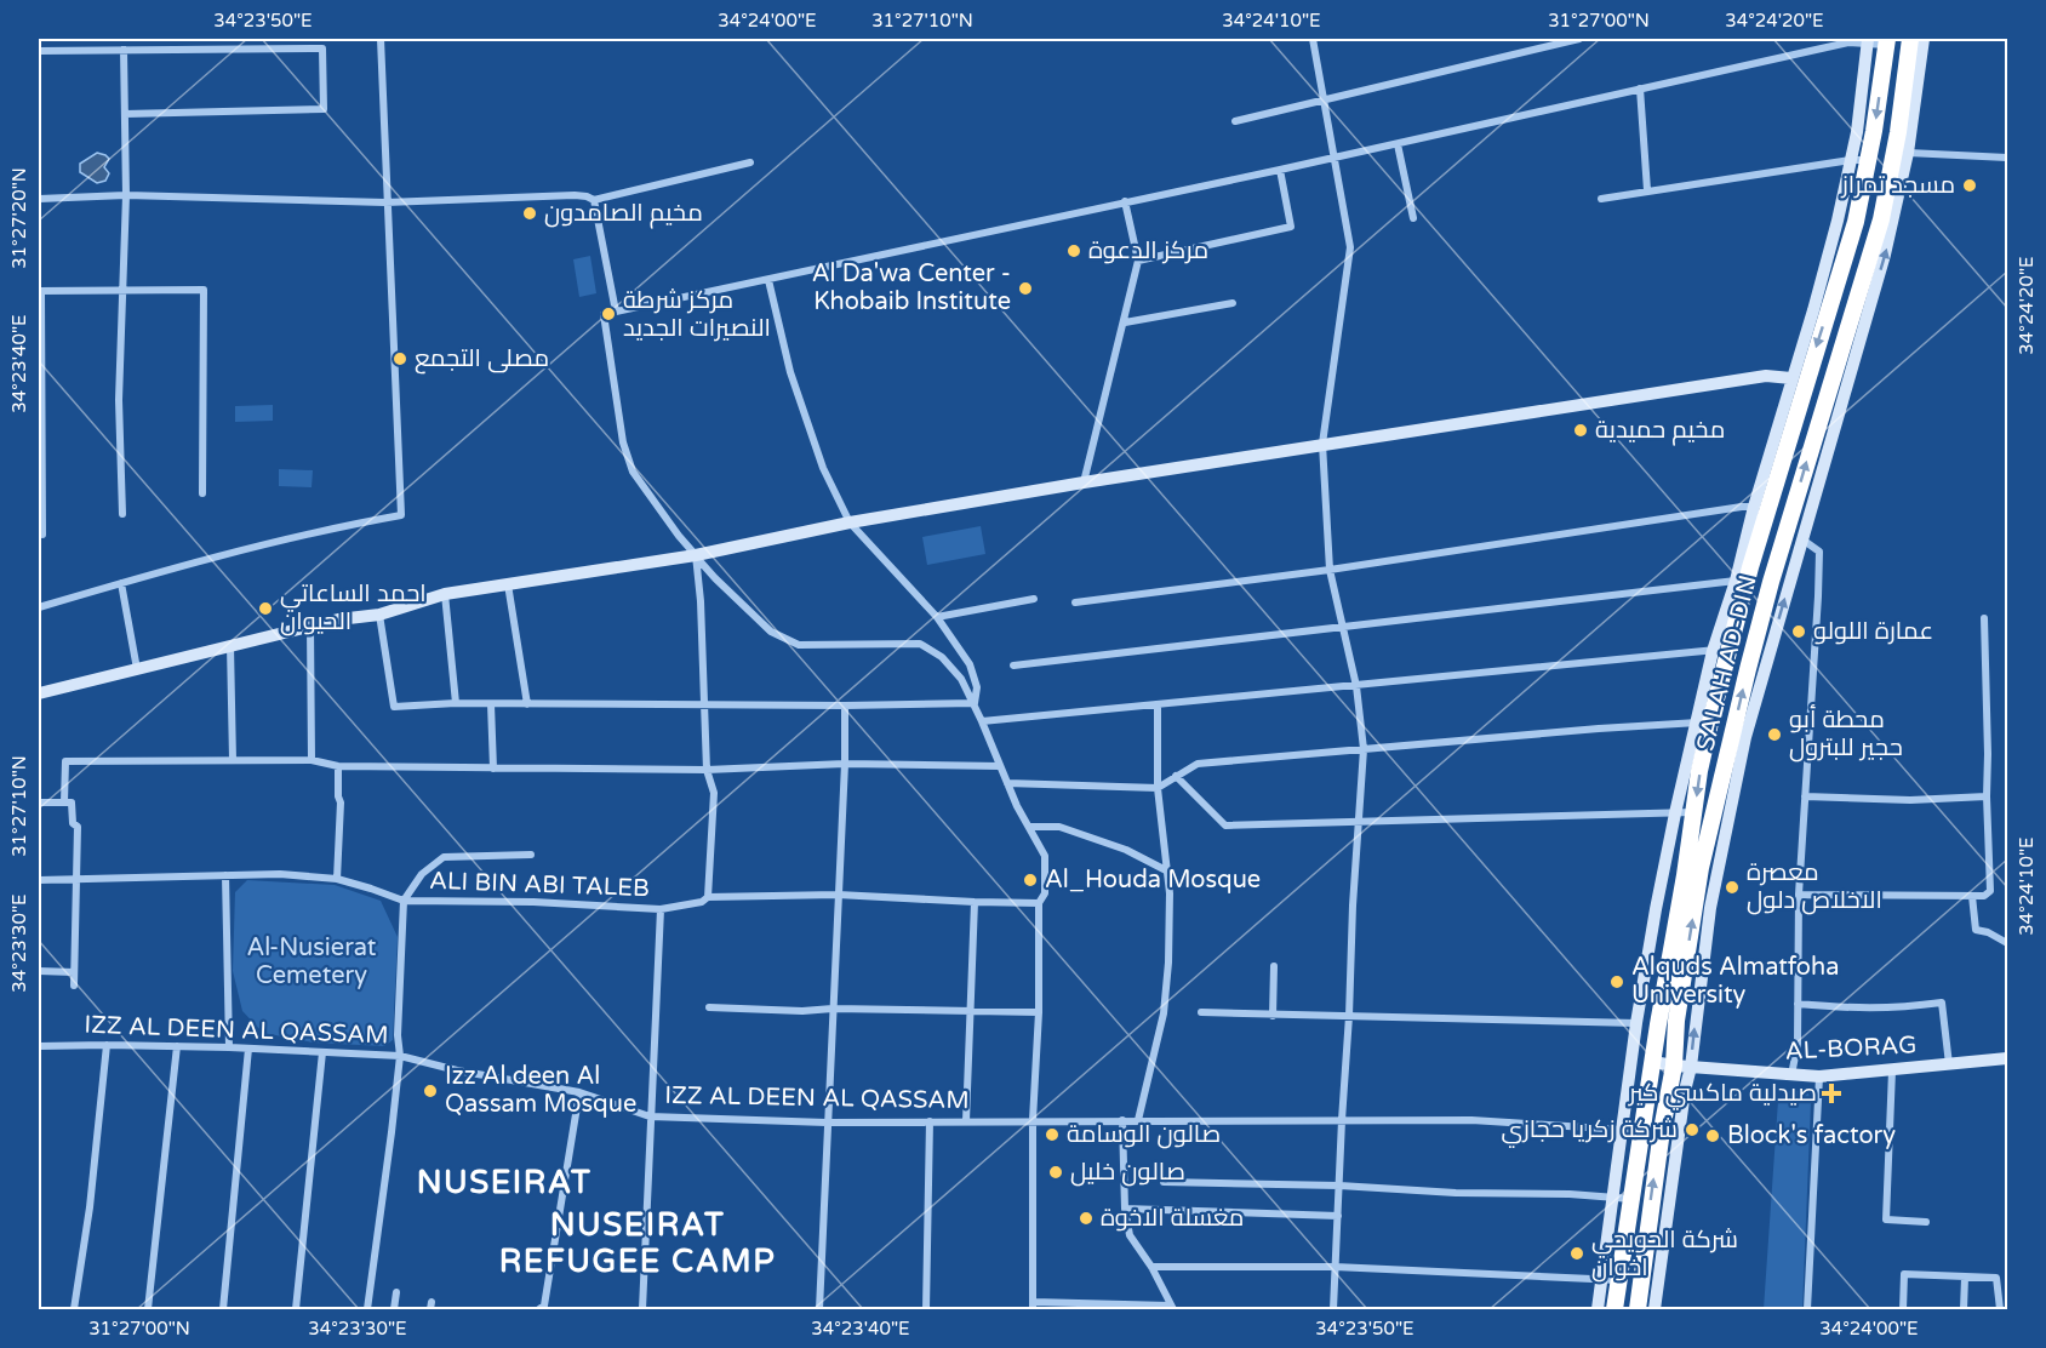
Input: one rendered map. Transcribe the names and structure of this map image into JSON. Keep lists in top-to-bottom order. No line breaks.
{"streets":{"highway":["SALAH AD-DIN"],"main road":["AL-BORAG"],"street":["ALI BIN ABI TALEB","IZZ AL DEEN AL QASSAM"]},"crossings":[["SALAH AD-DIN","IZZ AL DEEN AL QASSAM"],["SALAH AD-DIN","AL-BORAG"]],"districts":["NUSEIRAT","NUSEIRAT REFUGEE CAMP"],"parks":["Al-Nusierat Cemetery"],"places":{"other":["مسجد تمراز","مخيم الصامدون","مركز الدعوة","Al Da'wa Center - Khobaib Institute","مركز شرطة النصيرات الجديد","مصلى التجمع","مخيم حميدية","احمد الساعاتي الحيوان","عمارة اللولو","محطة أبو حجير للبترول","Al_Houda Mosque","معصرة الاخلاص دلول","Alquds Almatfoha University","Izz Al deen Al Qassam Mosque","شركة زكريا حجازي","صالون الوسامة","Block's factory","صالون خليل","مغسلة الاخوة","شركة الحويحي اخوان"],"health":["صيدلية ماكسي كير"]},"coordinates":["34°23'50\"E","34°24'00\"E","31°27'10\"N","34°24'10\"E","31°27'00\"N","34°24'20\"E","31°27'20\"N","34°23'40\"E","34°23'30\"E"]}
